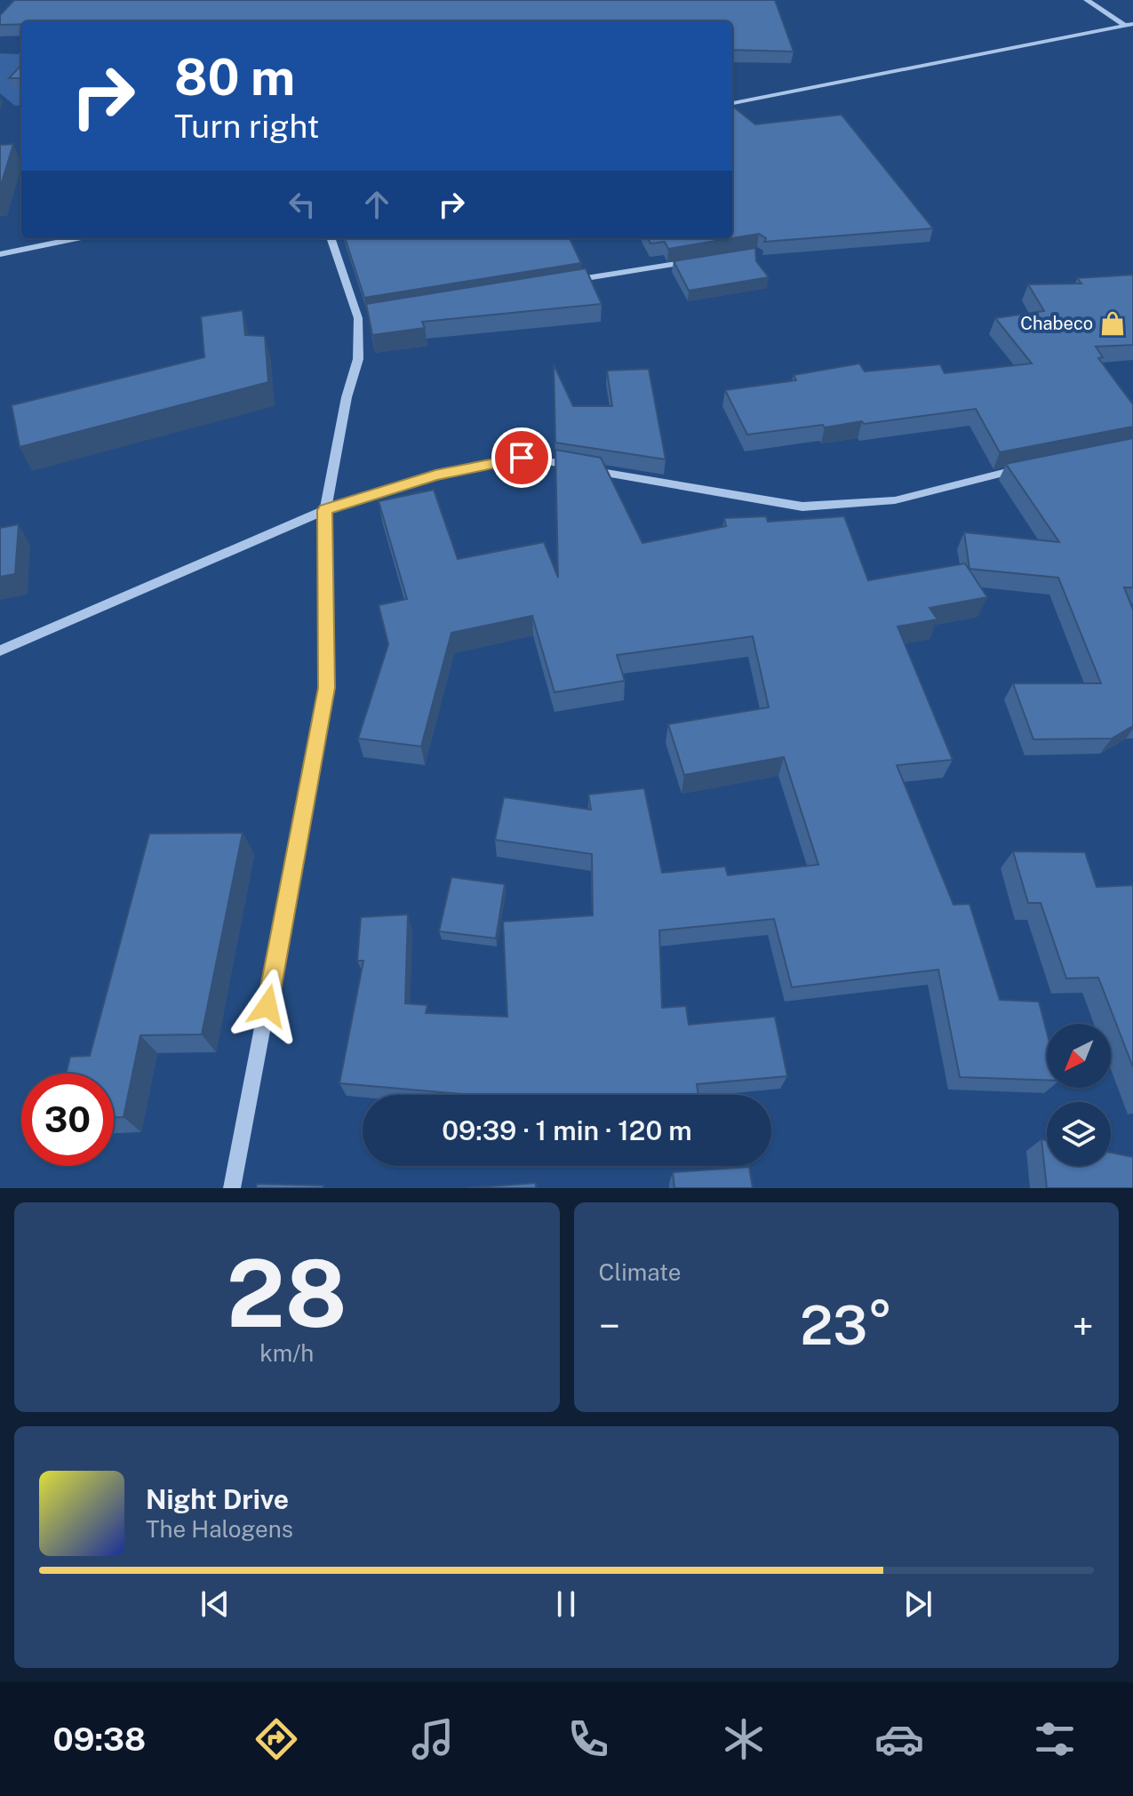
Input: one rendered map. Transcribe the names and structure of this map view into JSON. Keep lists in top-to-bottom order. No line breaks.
{"places":{"shop":["Chabeco"]},"north":"bottom left","page":{"turn":["80 m","Turn right"],"limit":"30","trip":"09:39 · 1 min · 120 m","tile":[["28","km/h"],"Climate"],"heat":["−","23°","+"],"song":["Night Drive","The Halogens"],"tabs":"09:38"}}
